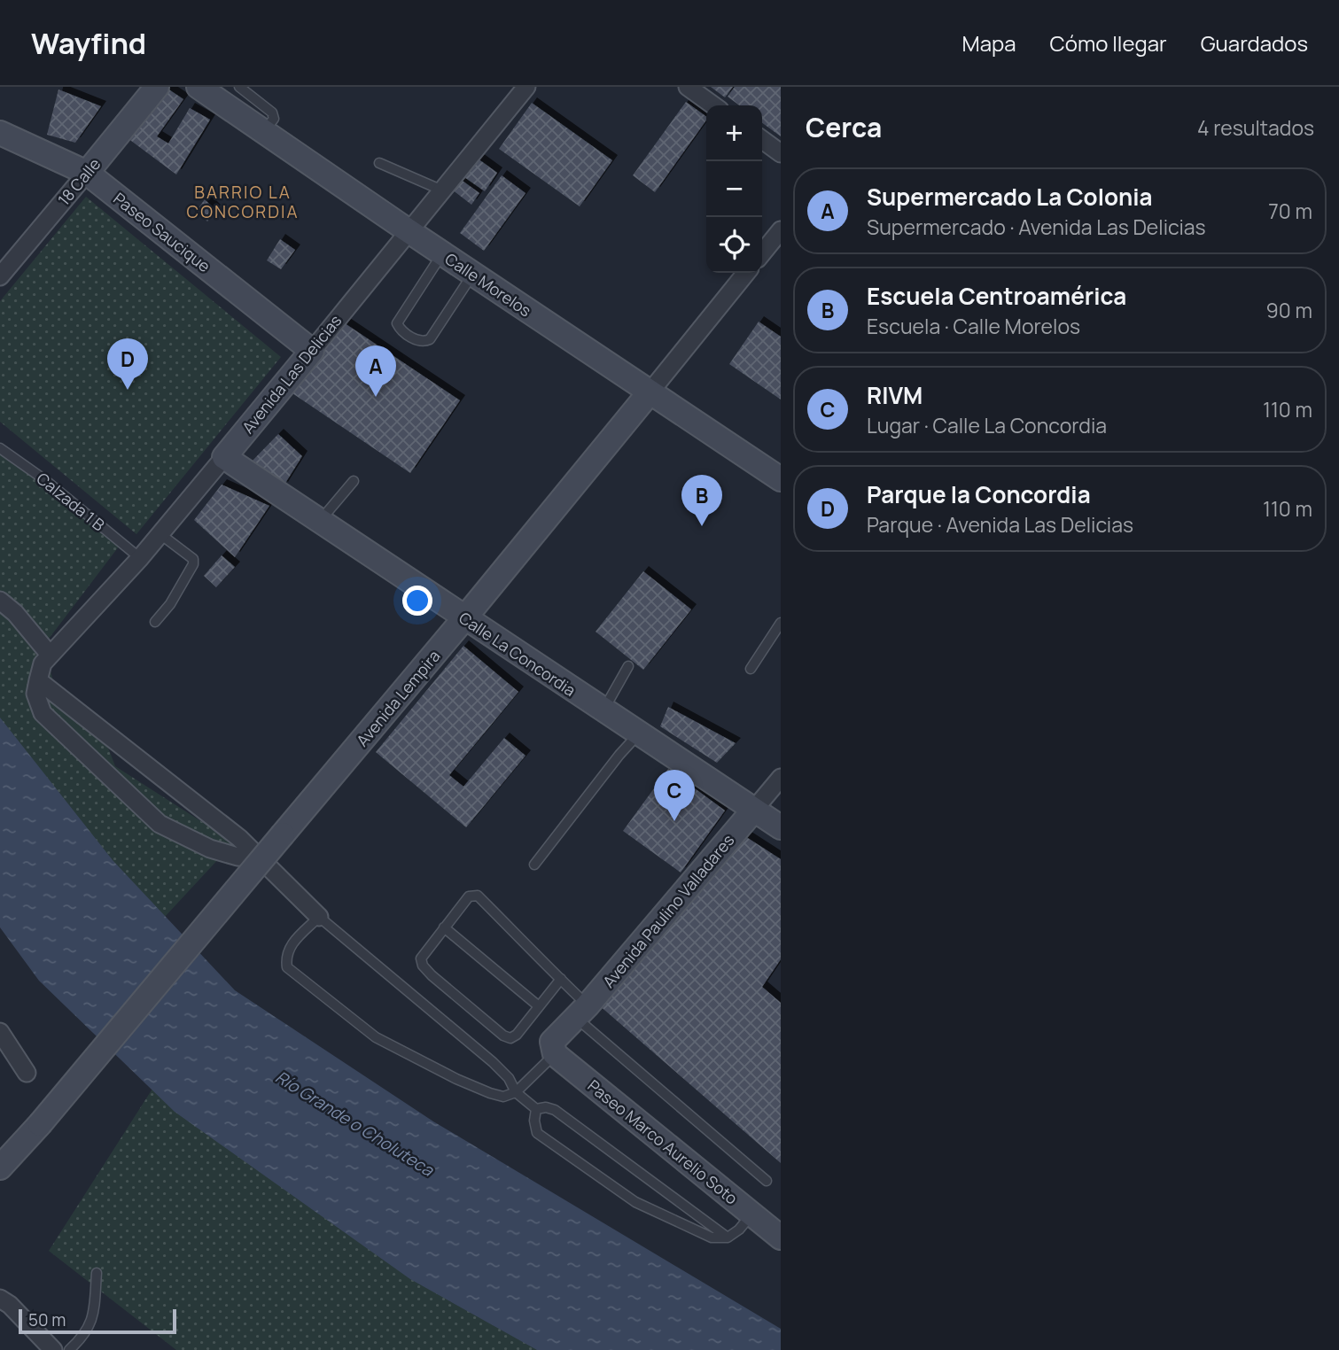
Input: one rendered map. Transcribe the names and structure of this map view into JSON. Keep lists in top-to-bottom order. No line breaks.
{"streets":{"street":["18 Calle","Paseo Saucique","Calle Morelos","Avenida Las Delicias","Calle La Concordia","Avenida Lempira","Avenida Paulino Valladares","Paseo Marco Aurelio Soto"],"lane":["Calzada 1 B"]},"crossings":[["18 Calle","Paseo Saucique"],["Paseo Saucique","Avenida Las Delicias"],["Calle Morelos","Avenida Las Delicias"],["Calle Morelos","Avenida Lempira"],["Avenida Las Delicias","Calzada 1 B"],["Avenida Las Delicias","Calle La Concordia"],["Calle La Concordia","Avenida Lempira"],["Calle La Concordia","Avenida Paulino Valladares"],["Avenida Paulino Valladares","Paseo Marco Aurelio Soto"]],"districts":["BARRIO LA CONCORDIA"],"water":["Río Grande o Choluteca"],"scale_bar":"50 m","page":{"header":"Wayfind","nav":["Mapa","Cómo llegar","Guardados"],"heading":["Cerca","4 resultados"],"map_buttons":["+","−"],"list":[{"mark":"A","name":"Supermercado La Colonia","note":"Supermercado · Avenida Las Delicias","value":"70 m"},{"mark":"B","name":"Escuela Centroamérica","note":"Escuela · Calle Morelos","value":"90 m"},{"mark":"C","name":"RIVM","note":"Lugar · Calle La Concordia","value":"110 m"},{"mark":"D","name":"Parque la Concordia","note":"Parque · Avenida Las Delicias","value":"110 m"}],"pins":["D","A","B","C"],"scale":"50 m"}}
